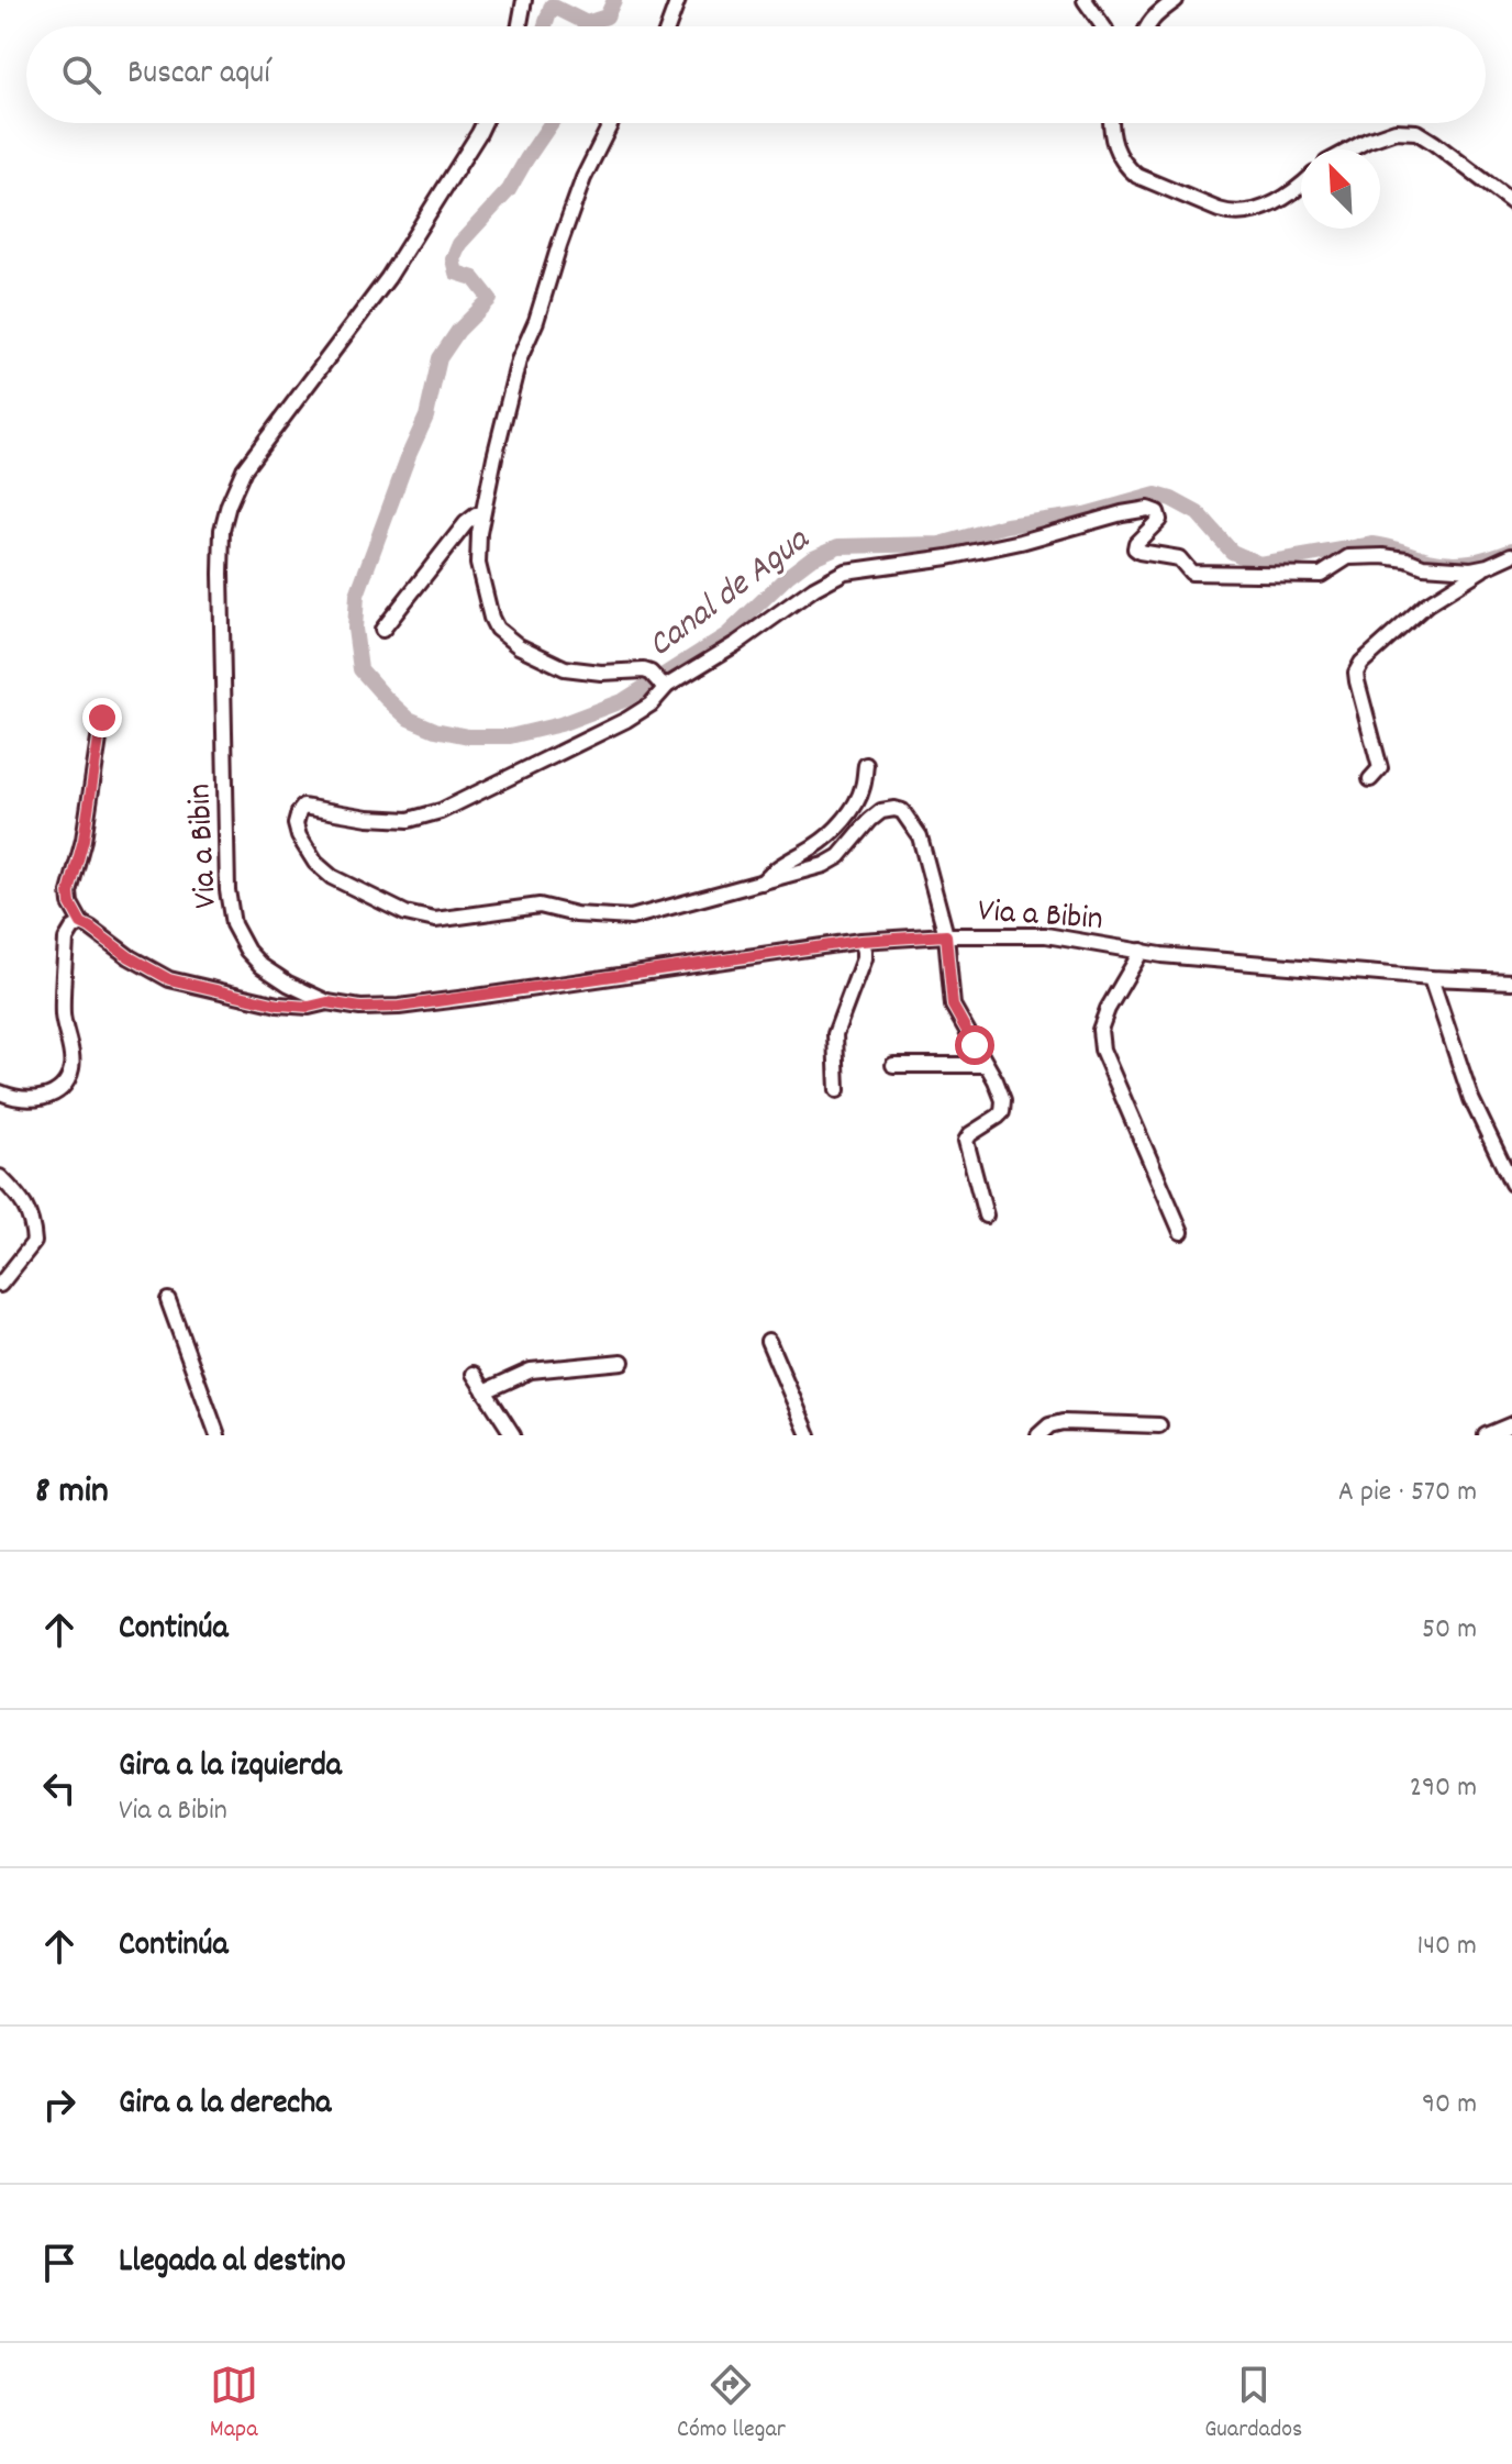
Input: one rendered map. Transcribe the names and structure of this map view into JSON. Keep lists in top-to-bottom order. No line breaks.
{"streets":{"street":["Via a Bibin"]},"water":["Canal de Agua"],"north":"top left","page":{"search":"Buscar aquí","heading":["8 min","A pie · 570 m"],"list":[["Continúa","50 m"],["Gira a la izquierda","Via a Bibin","290 m"],["Continúa","140 m"],["Gira a la derecha","90 m"],"Llegada al destino"],"nav":["Mapa","Cómo llegar","Guardados"]}}
